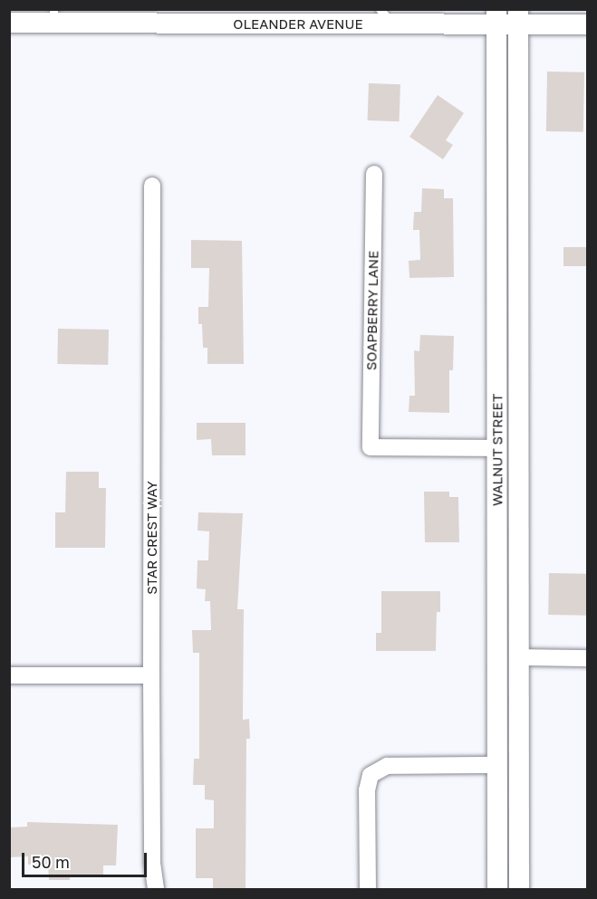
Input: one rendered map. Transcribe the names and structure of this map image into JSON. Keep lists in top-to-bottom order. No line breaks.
{"streets":{"street":["OLEANDER AVENUE","SOAPBERRY LANE","WALNUT STREET","STAR CREST WAY"]},"crossings":[["OLEANDER AVENUE","WALNUT STREET"],["SOAPBERRY LANE","WALNUT STREET"]],"scale_bar":"50 m"}
